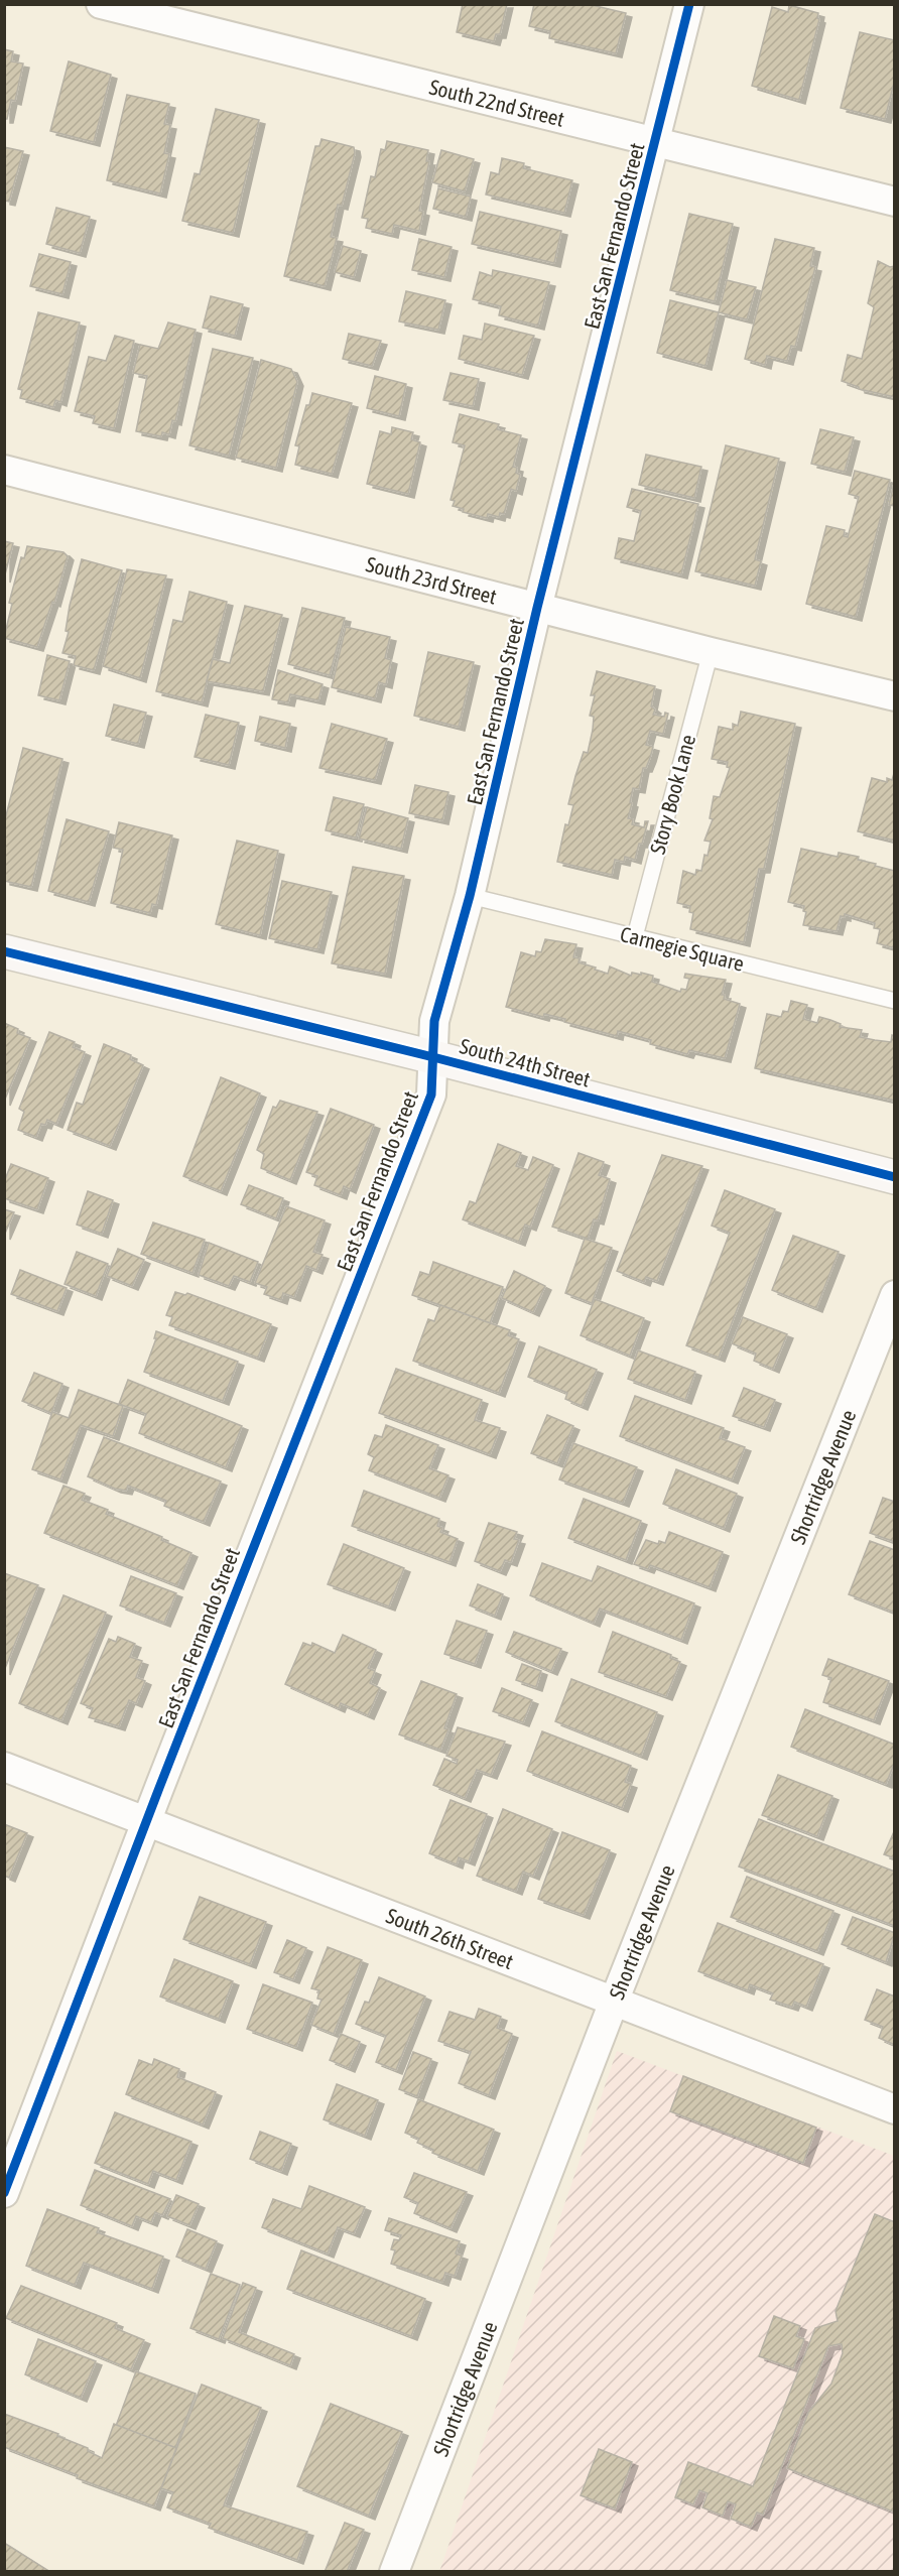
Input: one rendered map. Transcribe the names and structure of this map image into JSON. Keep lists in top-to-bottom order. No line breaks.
{"streets":{"main road":["South 24th Street"],"street":["South 22nd Street","East San Fernando Street","South 23rd Street","Shortridge Avenue","South 26th Street"],"lane":["Story Book Lane","Carnegie Square"]},"crossings":[["South 22nd Street","East San Fernando Street"],["East San Fernando Street","South 23rd Street"],["East San Fernando Street","Carnegie Square"],["East San Fernando Street","South 24th Street"],["East San Fernando Street","South 26th Street"],["South 23rd Street","Story Book Lane"],["Story Book Lane","Carnegie Square"],["Shortridge Avenue","South 26th Street"]]}
